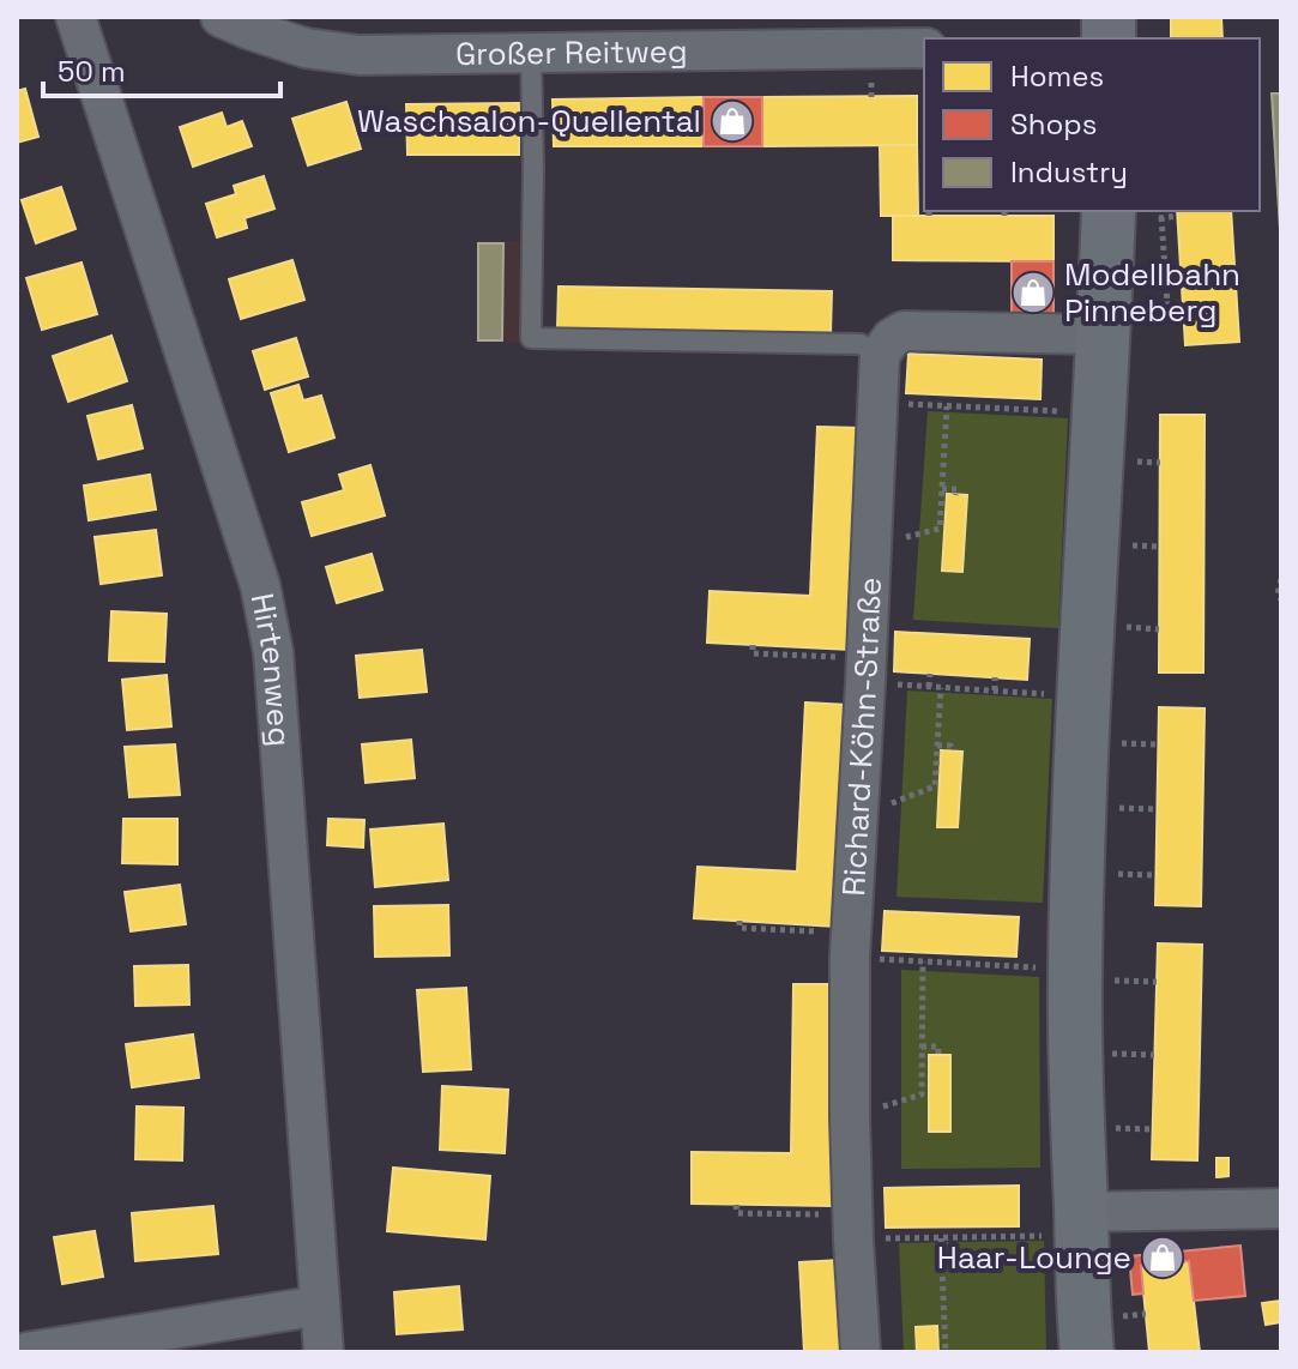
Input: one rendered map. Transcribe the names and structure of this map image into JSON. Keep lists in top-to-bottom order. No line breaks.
{"streets":{"street":["Großer Reitweg","Hirtenweg","Richard-Köhn-Straße"]},"places":{"shop":["Waschsalon-Quellental","Modellbahn Pinneberg","Haar-Lounge"]},"legend":["Homes","Shops","Industry"],"scale_bar":"50 m"}
